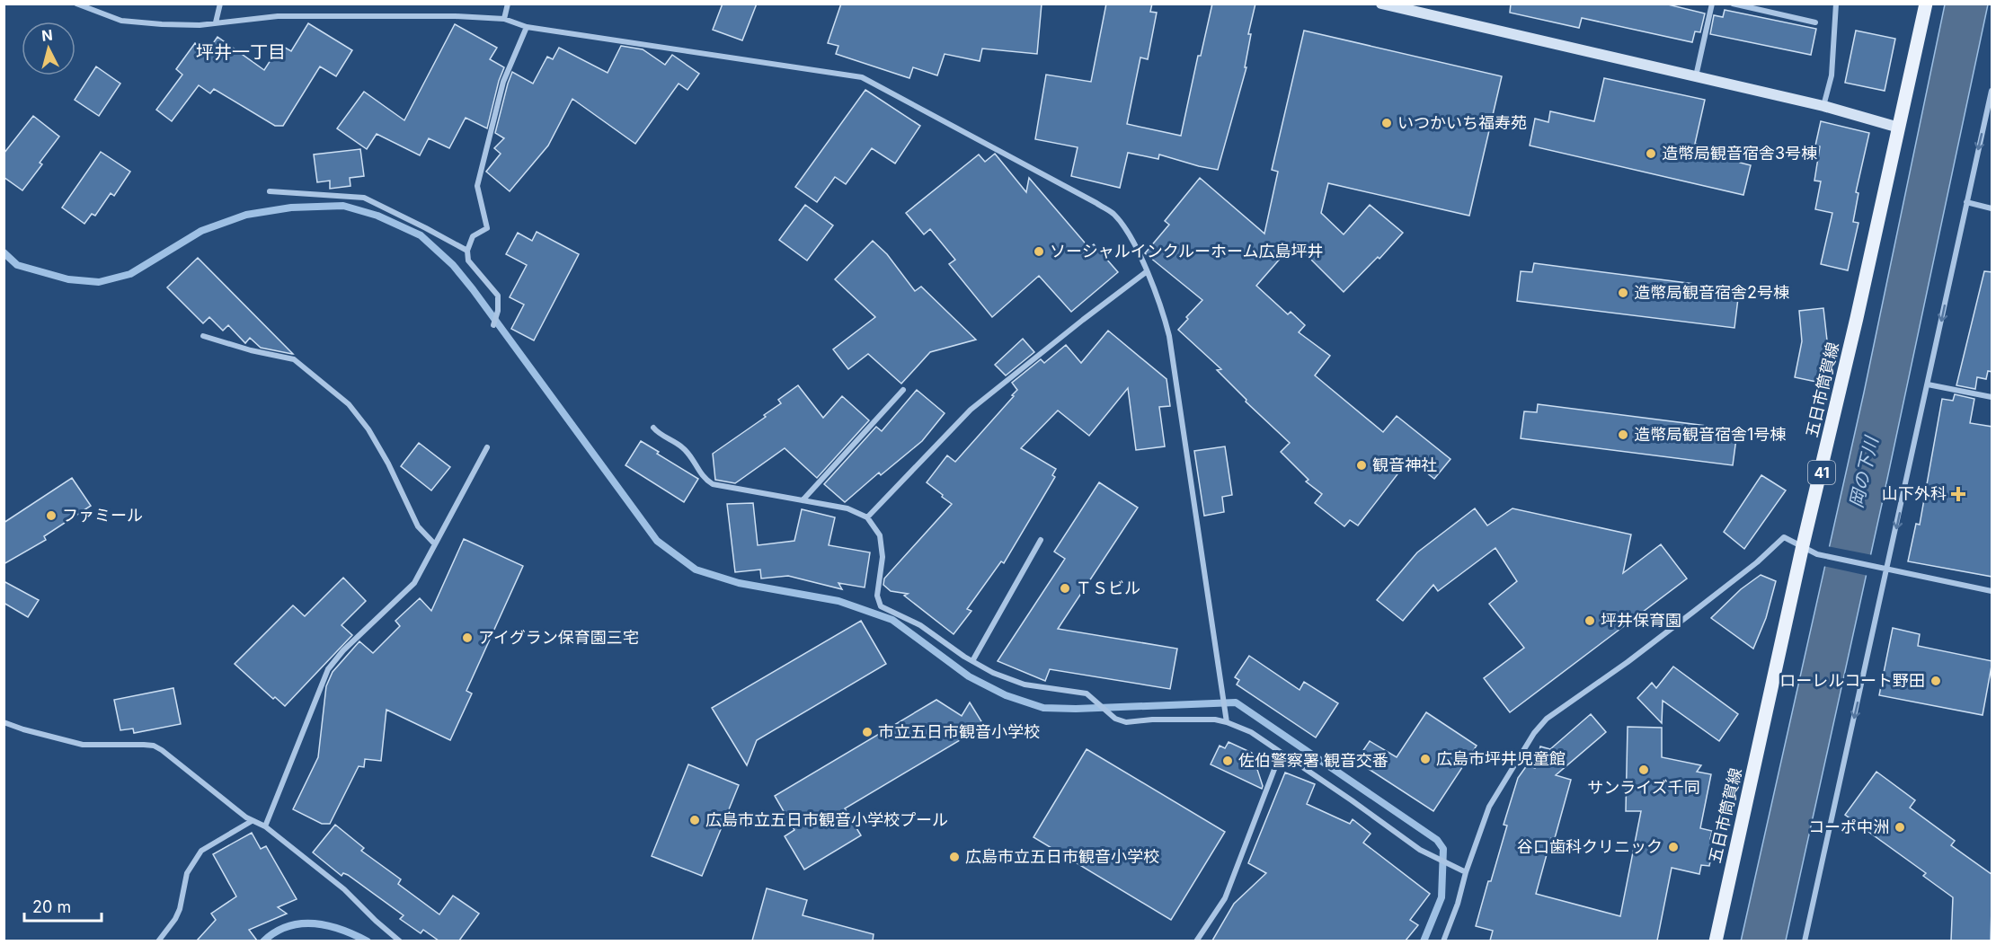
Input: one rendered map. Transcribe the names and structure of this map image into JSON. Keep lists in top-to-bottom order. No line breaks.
{"streets":{"main road":["五日市筒賀線","41"]},"districts":["坪井一丁目"],"water":["岡の下川"],"places":{"other":["いつかいち福寿苑","造幣局観音宿舎3号棟","ソーシャルインクルーホーム広島坪井","造幣局観音宿舎2号棟","造幣局観音宿舎1号棟","観音神社","ファミール","ＴＳビル","坪井保育園","アイグラン保育園三宅","ローレルコート野田","市立五日市観音小学校","広島市坪井児童館","佐伯警察署 観音交番","サンライズ千同","広島市立五日市観音小学校プール","コーポ中洲","谷口歯科クリニック","広島市立五日市観音小学校"],"health":["山下外科"]},"scale_bar":"20 m","north":"top"}
